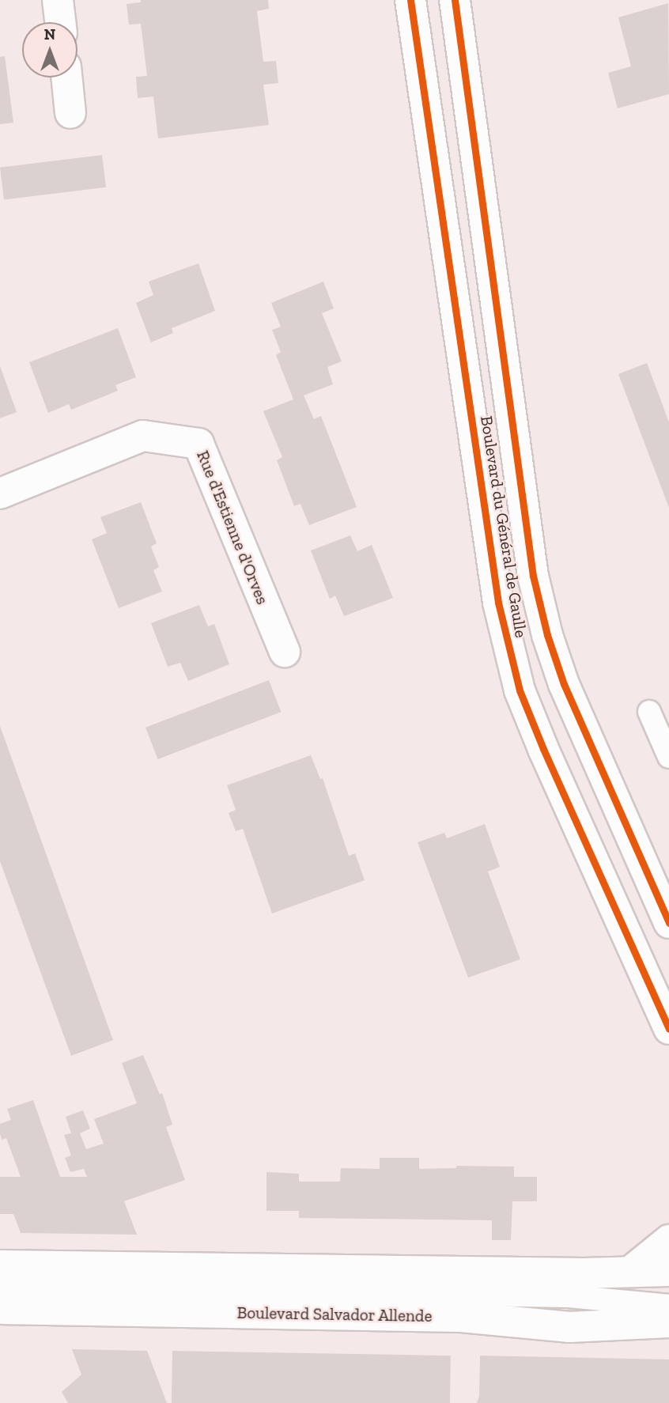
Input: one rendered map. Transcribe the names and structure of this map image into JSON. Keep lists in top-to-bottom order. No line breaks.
{"streets":{"main road":["Boulevard du Général de Gaulle","Rue d'Estienne d'Orves","Boulevard Salvador Allende"]},"north":"top"}
